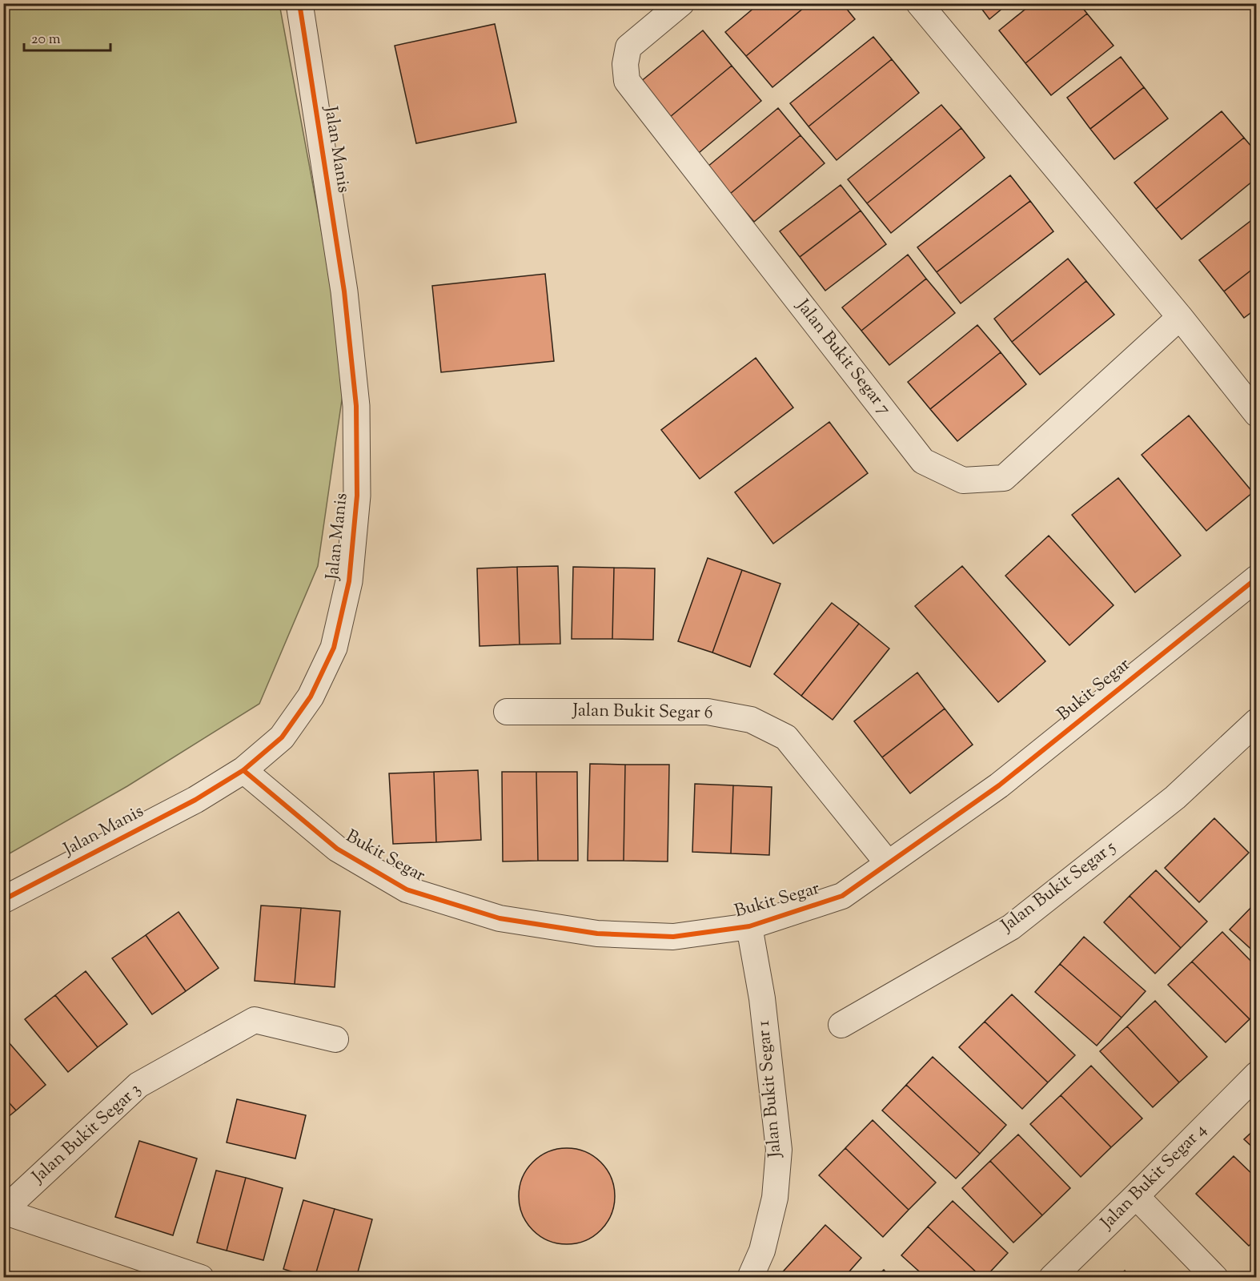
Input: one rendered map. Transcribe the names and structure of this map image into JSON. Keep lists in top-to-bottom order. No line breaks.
{"streets":{"street":["Jalan Manis","Jalan Bukit Segar 7","Bukit Segar","Jalan Bukit Segar 6","Jalan Bukit Segar 5","Jalan Bukit Segar 1","Jalan Bukit Segar 3","Jalan Bukit Segar 4"]},"crossings":[["Jalan Manis","Bukit Segar"],["Bukit Segar","Jalan Bukit Segar 6"],["Bukit Segar","Jalan Bukit Segar 1"]],"scale_bar":"20 m"}
